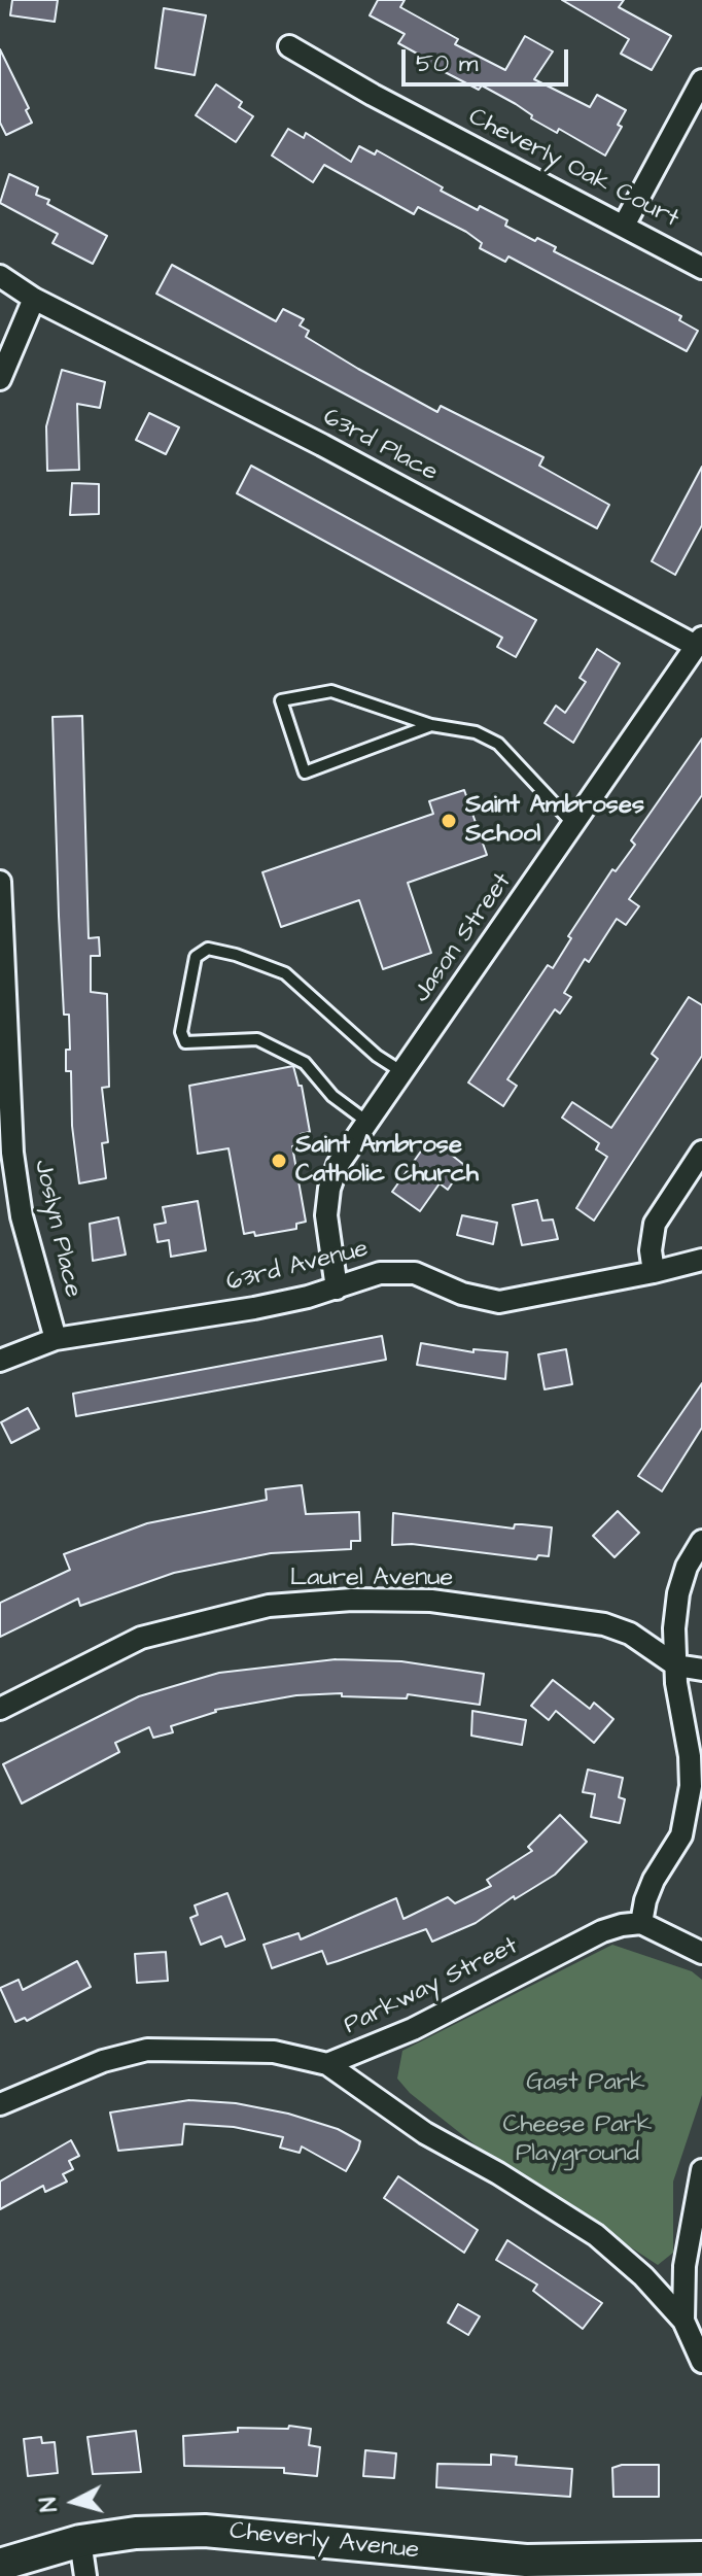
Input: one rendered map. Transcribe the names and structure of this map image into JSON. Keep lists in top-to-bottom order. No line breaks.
{"streets":{"street":["Cheverly Oak Court","63rd Place","Jason Street","Joslyn Place","63rd Avenue","Laurel Avenue","Parkway Street","Cheverly Avenue"]},"crossings":[["63rd Place","Jason Street"],["Jason Street","63rd Avenue"],["Joslyn Place","63rd Avenue"]],"parks":["Gast Park","Cheese Park Playground"],"places":["Saint Ambroses School","Saint Ambrose Catholic Church"],"scale_bar":"50 m","north":"left"}
